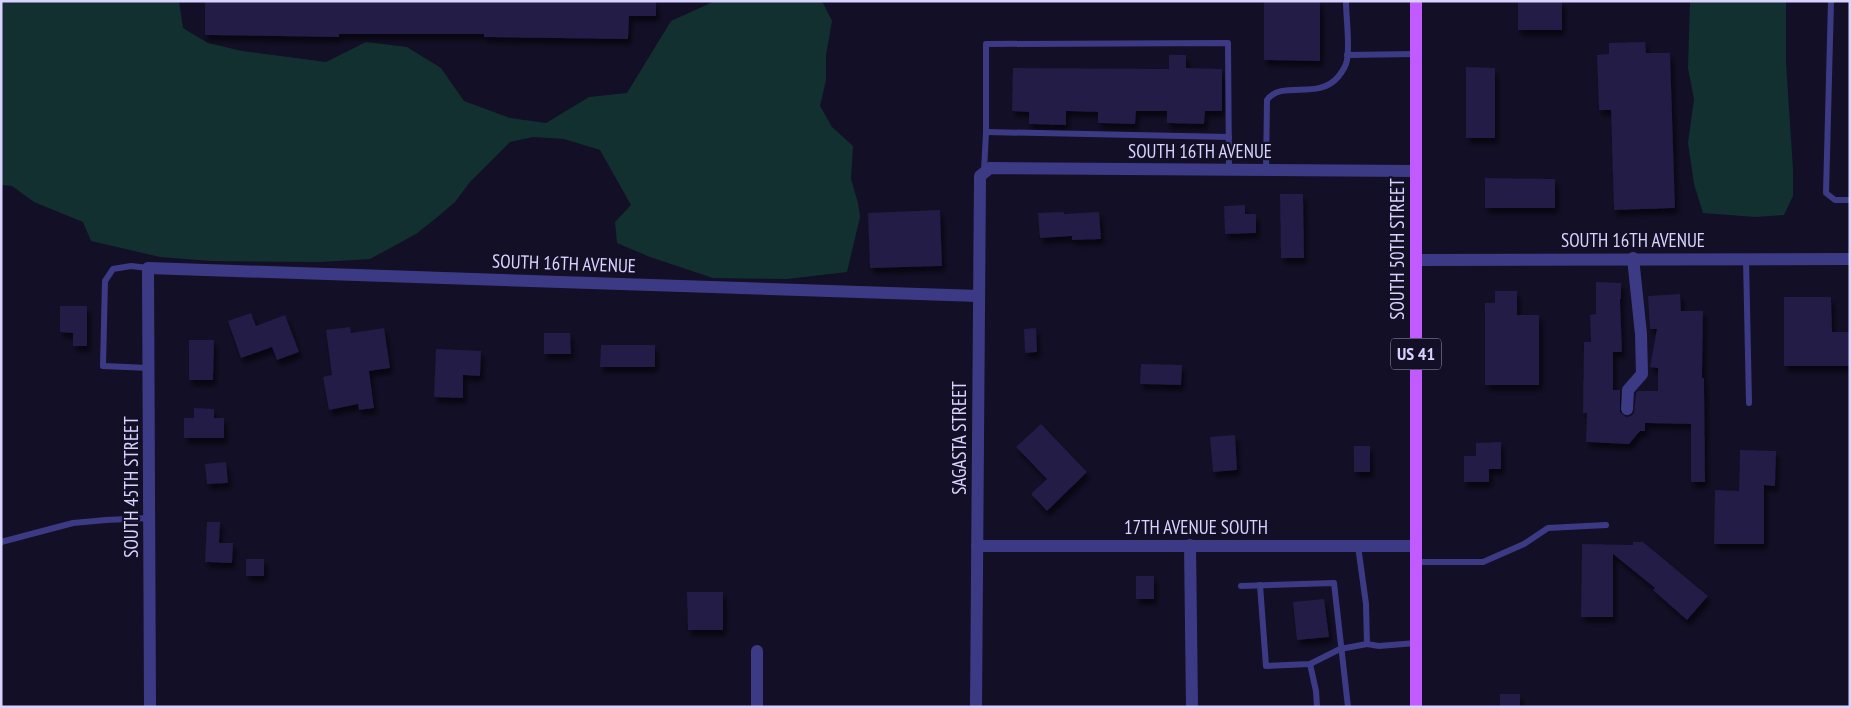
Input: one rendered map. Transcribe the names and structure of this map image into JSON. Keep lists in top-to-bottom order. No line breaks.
{"streets":{"main road":["SOUTH 50TH STREET","US 41"],"street":["SOUTH 16TH AVENUE","SAGASTA STREET","SOUTH 45TH STREET","17TH AVENUE SOUTH"]},"crossings":[["SOUTH 16TH AVENUE","SOUTH 50TH STREET"],["SOUTH 16TH AVENUE","SAGASTA STREET"],["SOUTH 16TH AVENUE","SOUTH 45TH STREET"],["SOUTH 50TH STREET","17TH AVENUE SOUTH"],["SAGASTA STREET","17TH AVENUE SOUTH"]]}
